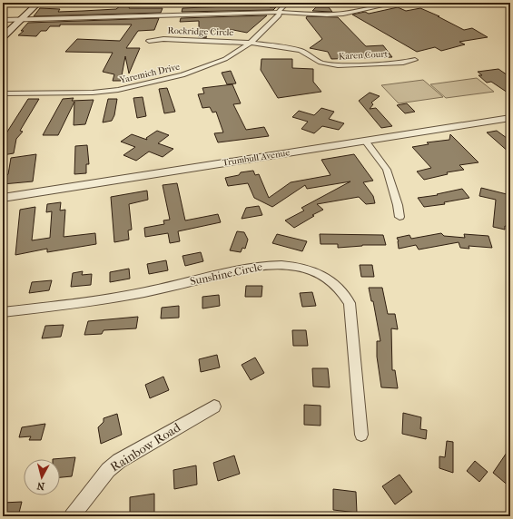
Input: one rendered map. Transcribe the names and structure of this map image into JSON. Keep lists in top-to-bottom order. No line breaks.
{"streets":{"street":["Rockridge Circle","Karen Court","Yaremich Drive","Trumbull Avenue","Sunshine Circle","Rainbow Road"]},"crossings":[["Rockridge Circle","Karen Court"],["Rockridge Circle","Yaremich Drive"],["Karen Court","Yaremich Drive"]],"north":"bottom"}
